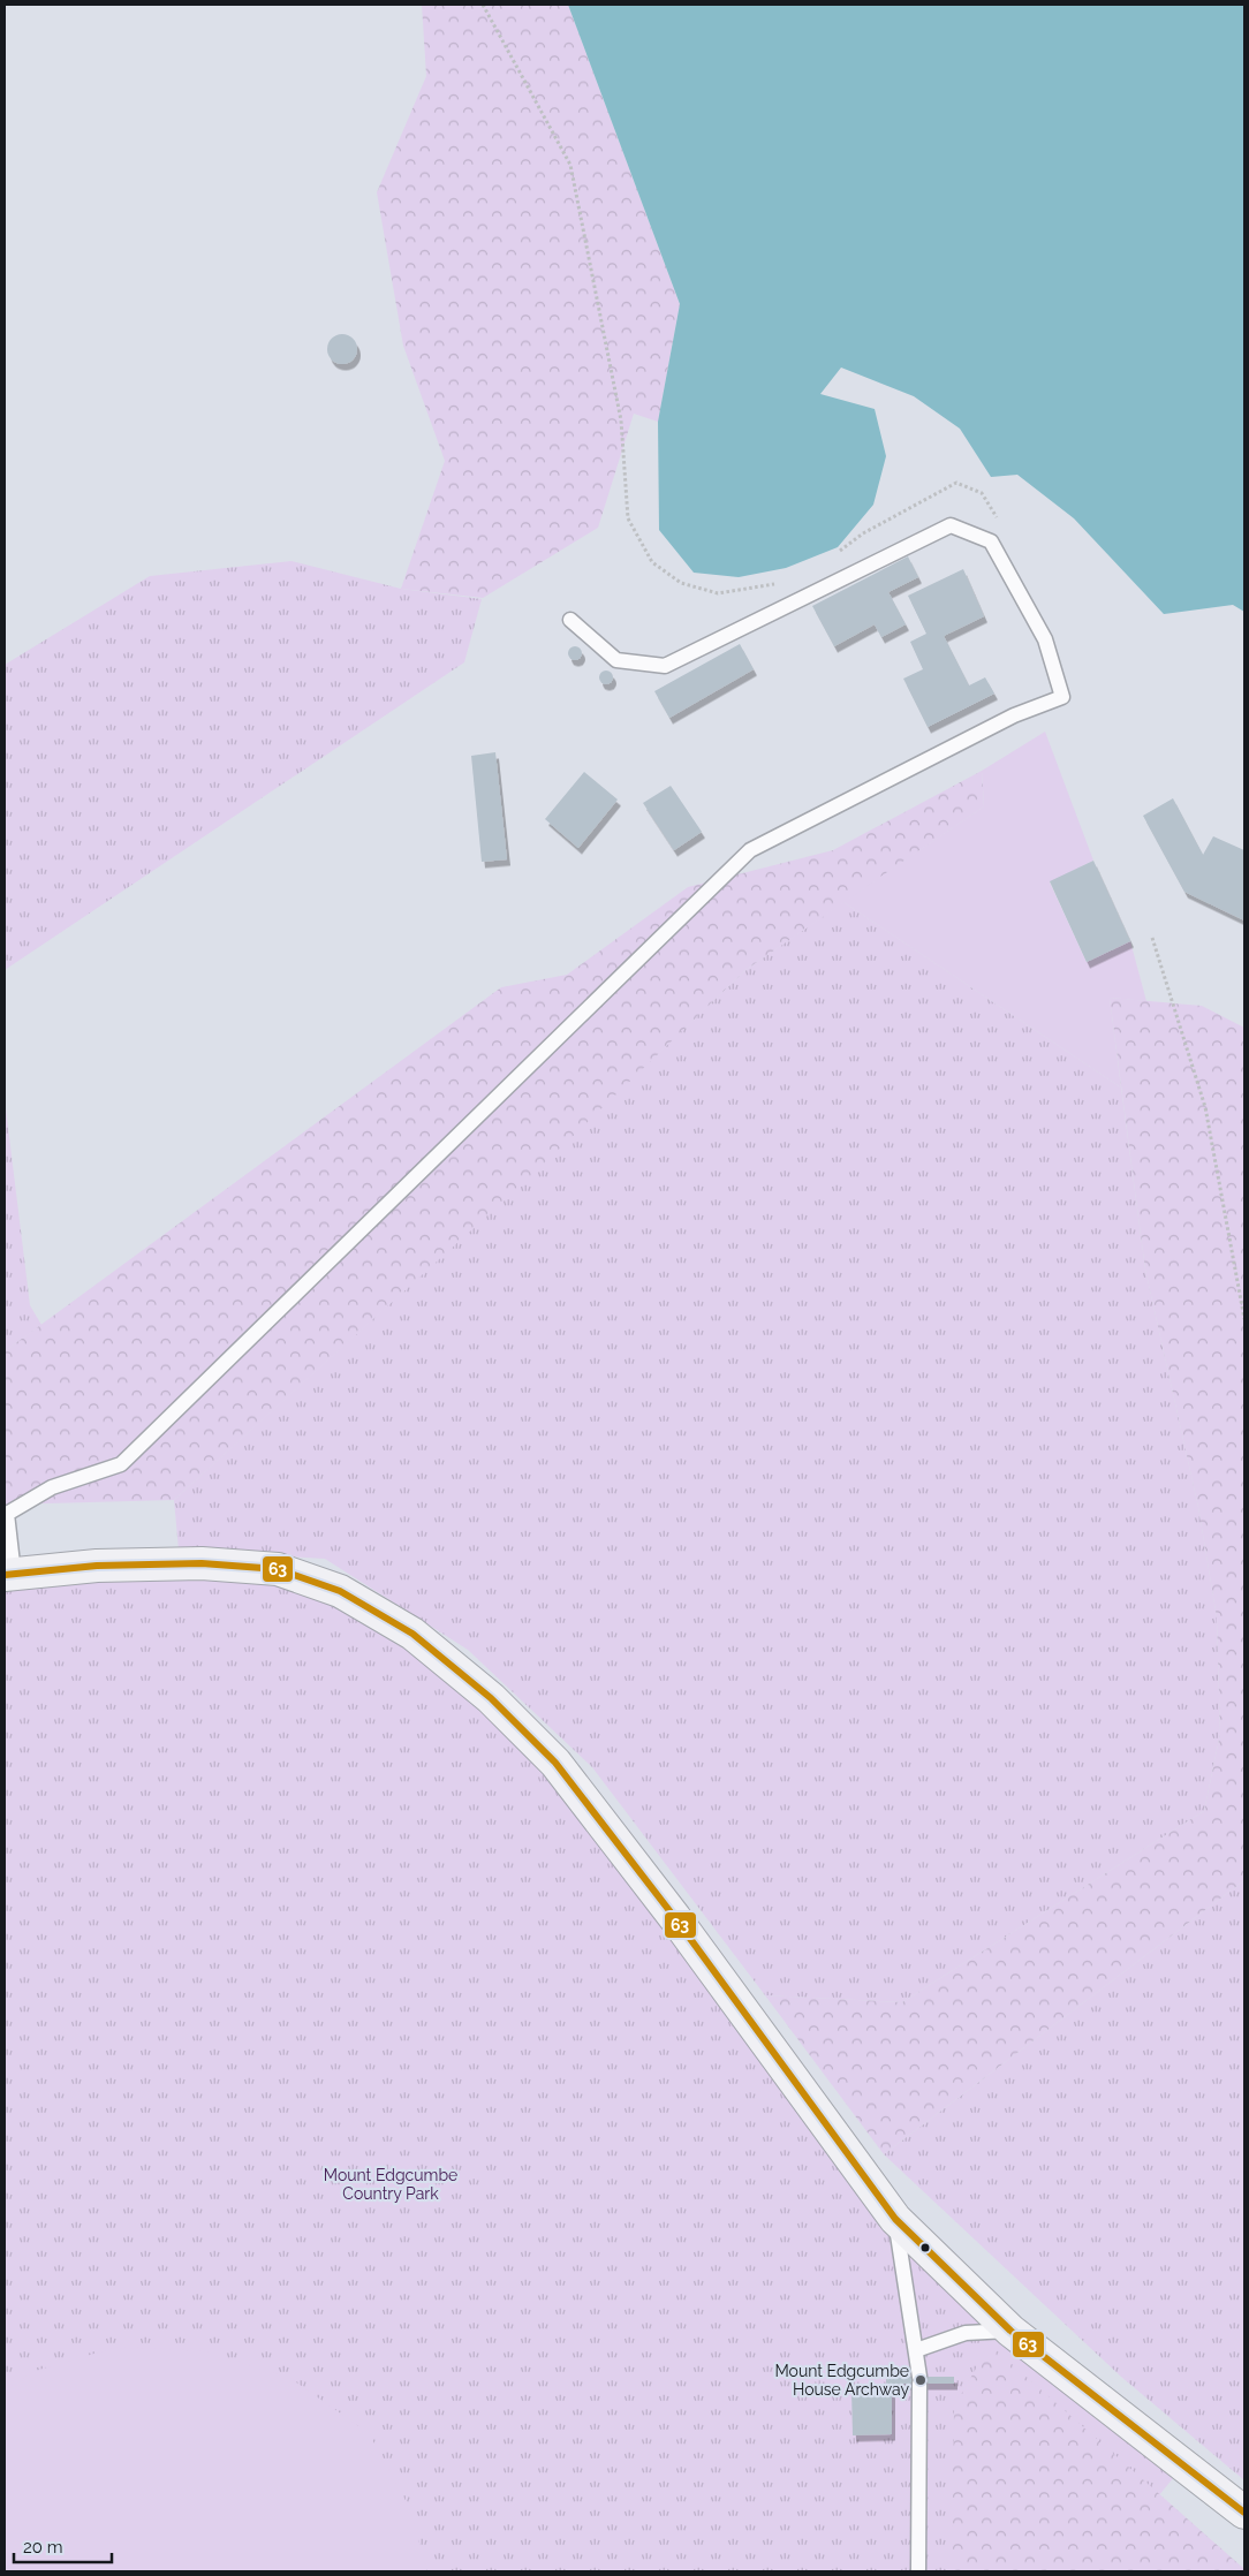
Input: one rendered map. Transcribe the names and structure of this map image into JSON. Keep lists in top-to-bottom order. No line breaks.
{"parks":["Mount Edgcumbe Country Park"],"places":["Mount Edgcumbe House Archway"],"lines":["transit line 63"],"scale_bar":"20 m"}
